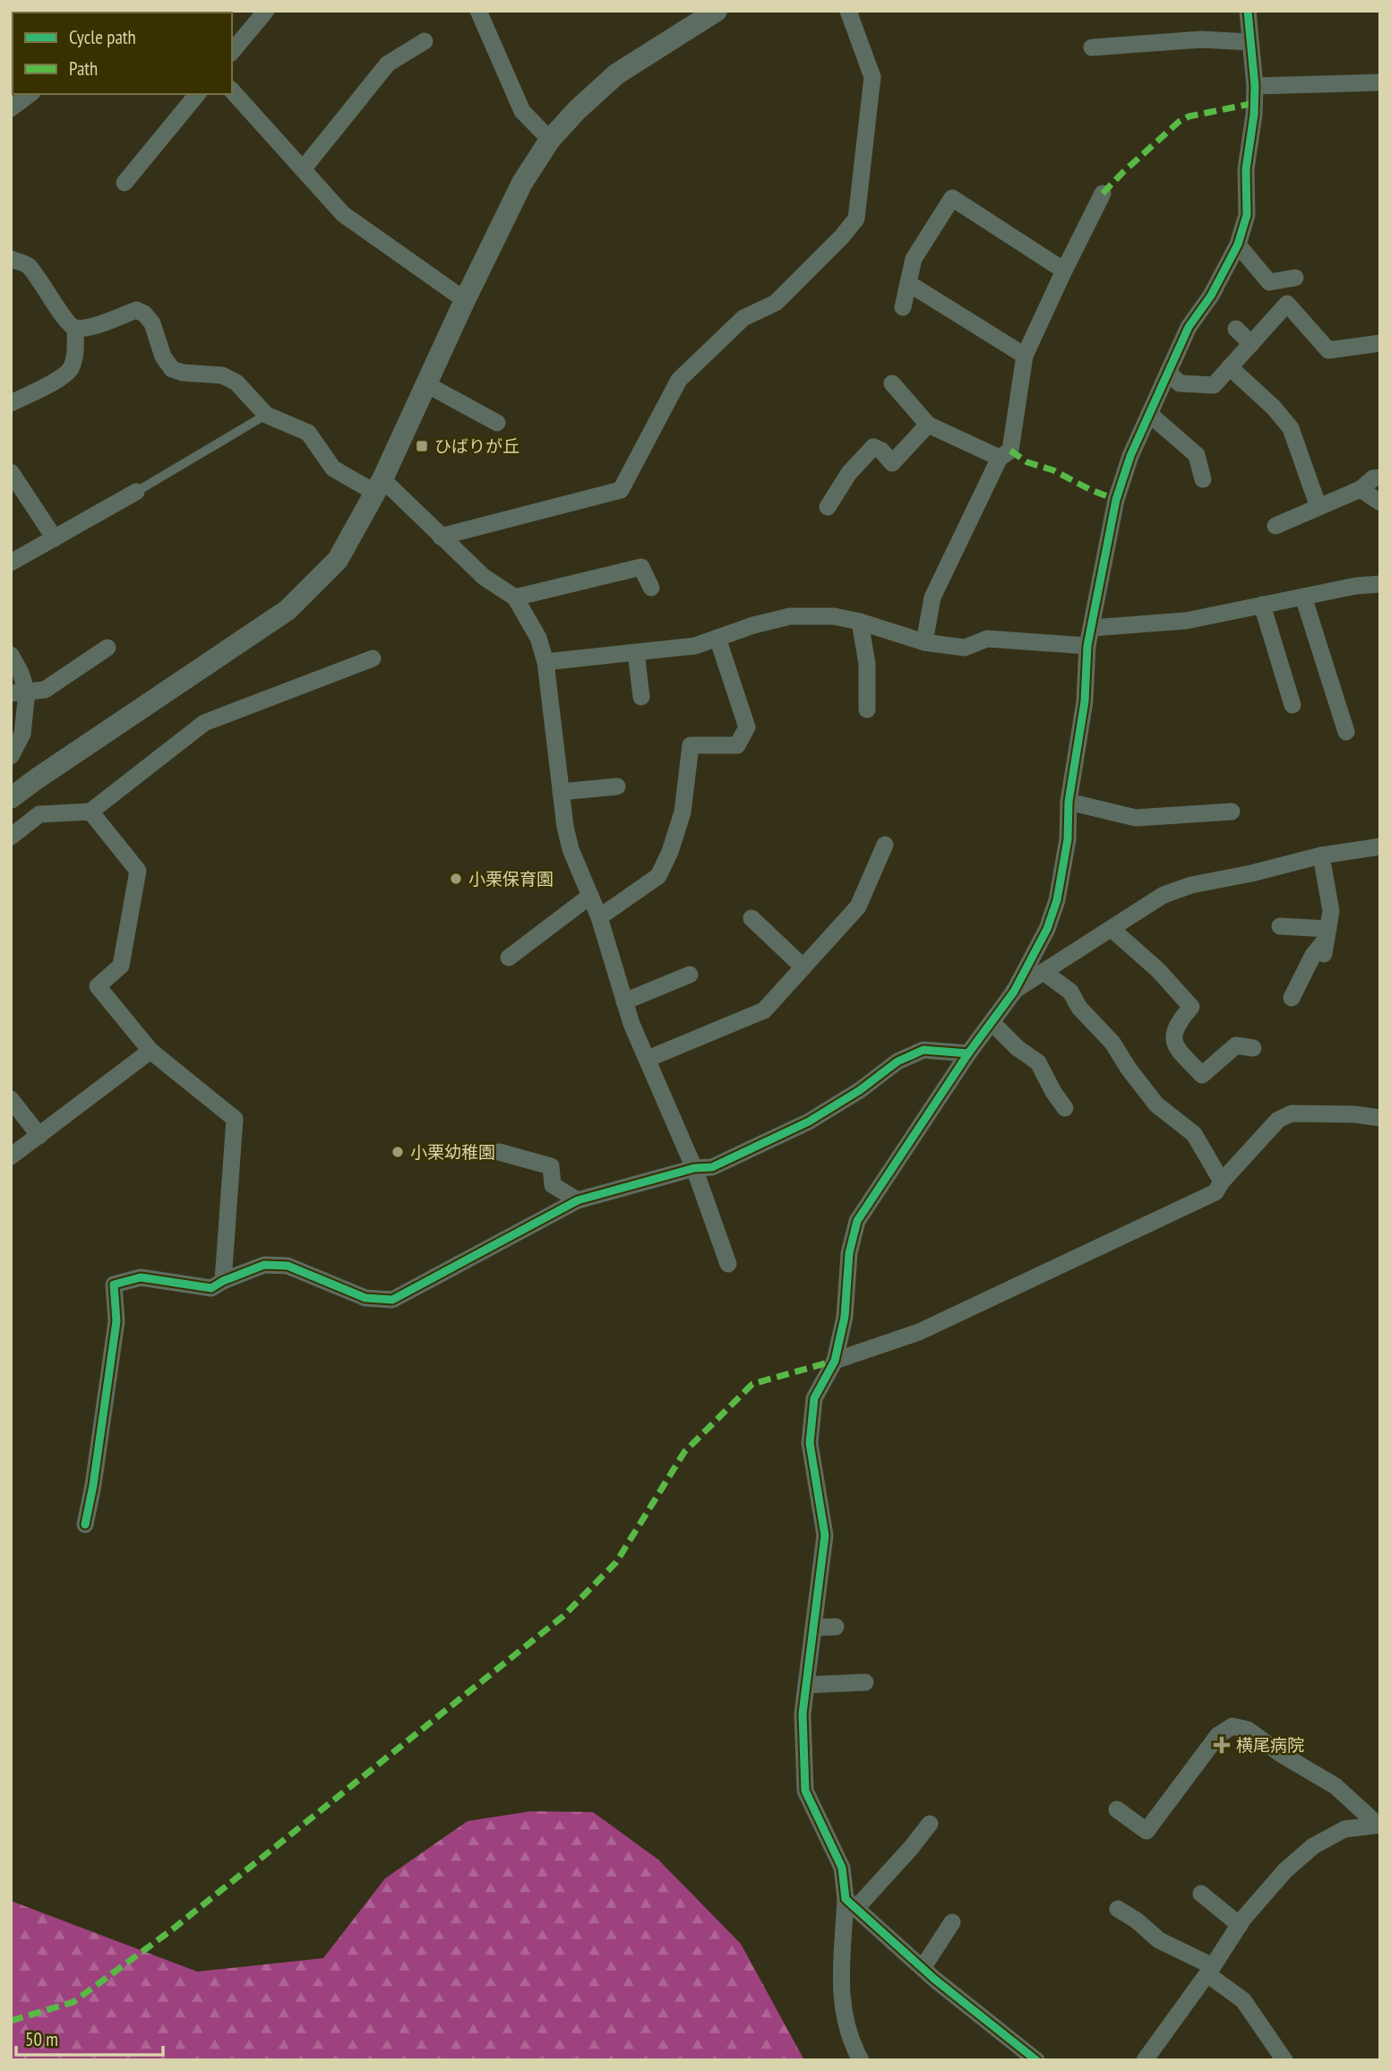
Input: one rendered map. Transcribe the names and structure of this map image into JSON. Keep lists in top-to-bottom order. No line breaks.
{"places":{"transit":["ひばりが丘"],"other":["小栗保育園","小栗幼稚園"],"health":["横尾病院"]},"legend":["Cycle path","Path"],"scale_bar":"50 m"}
